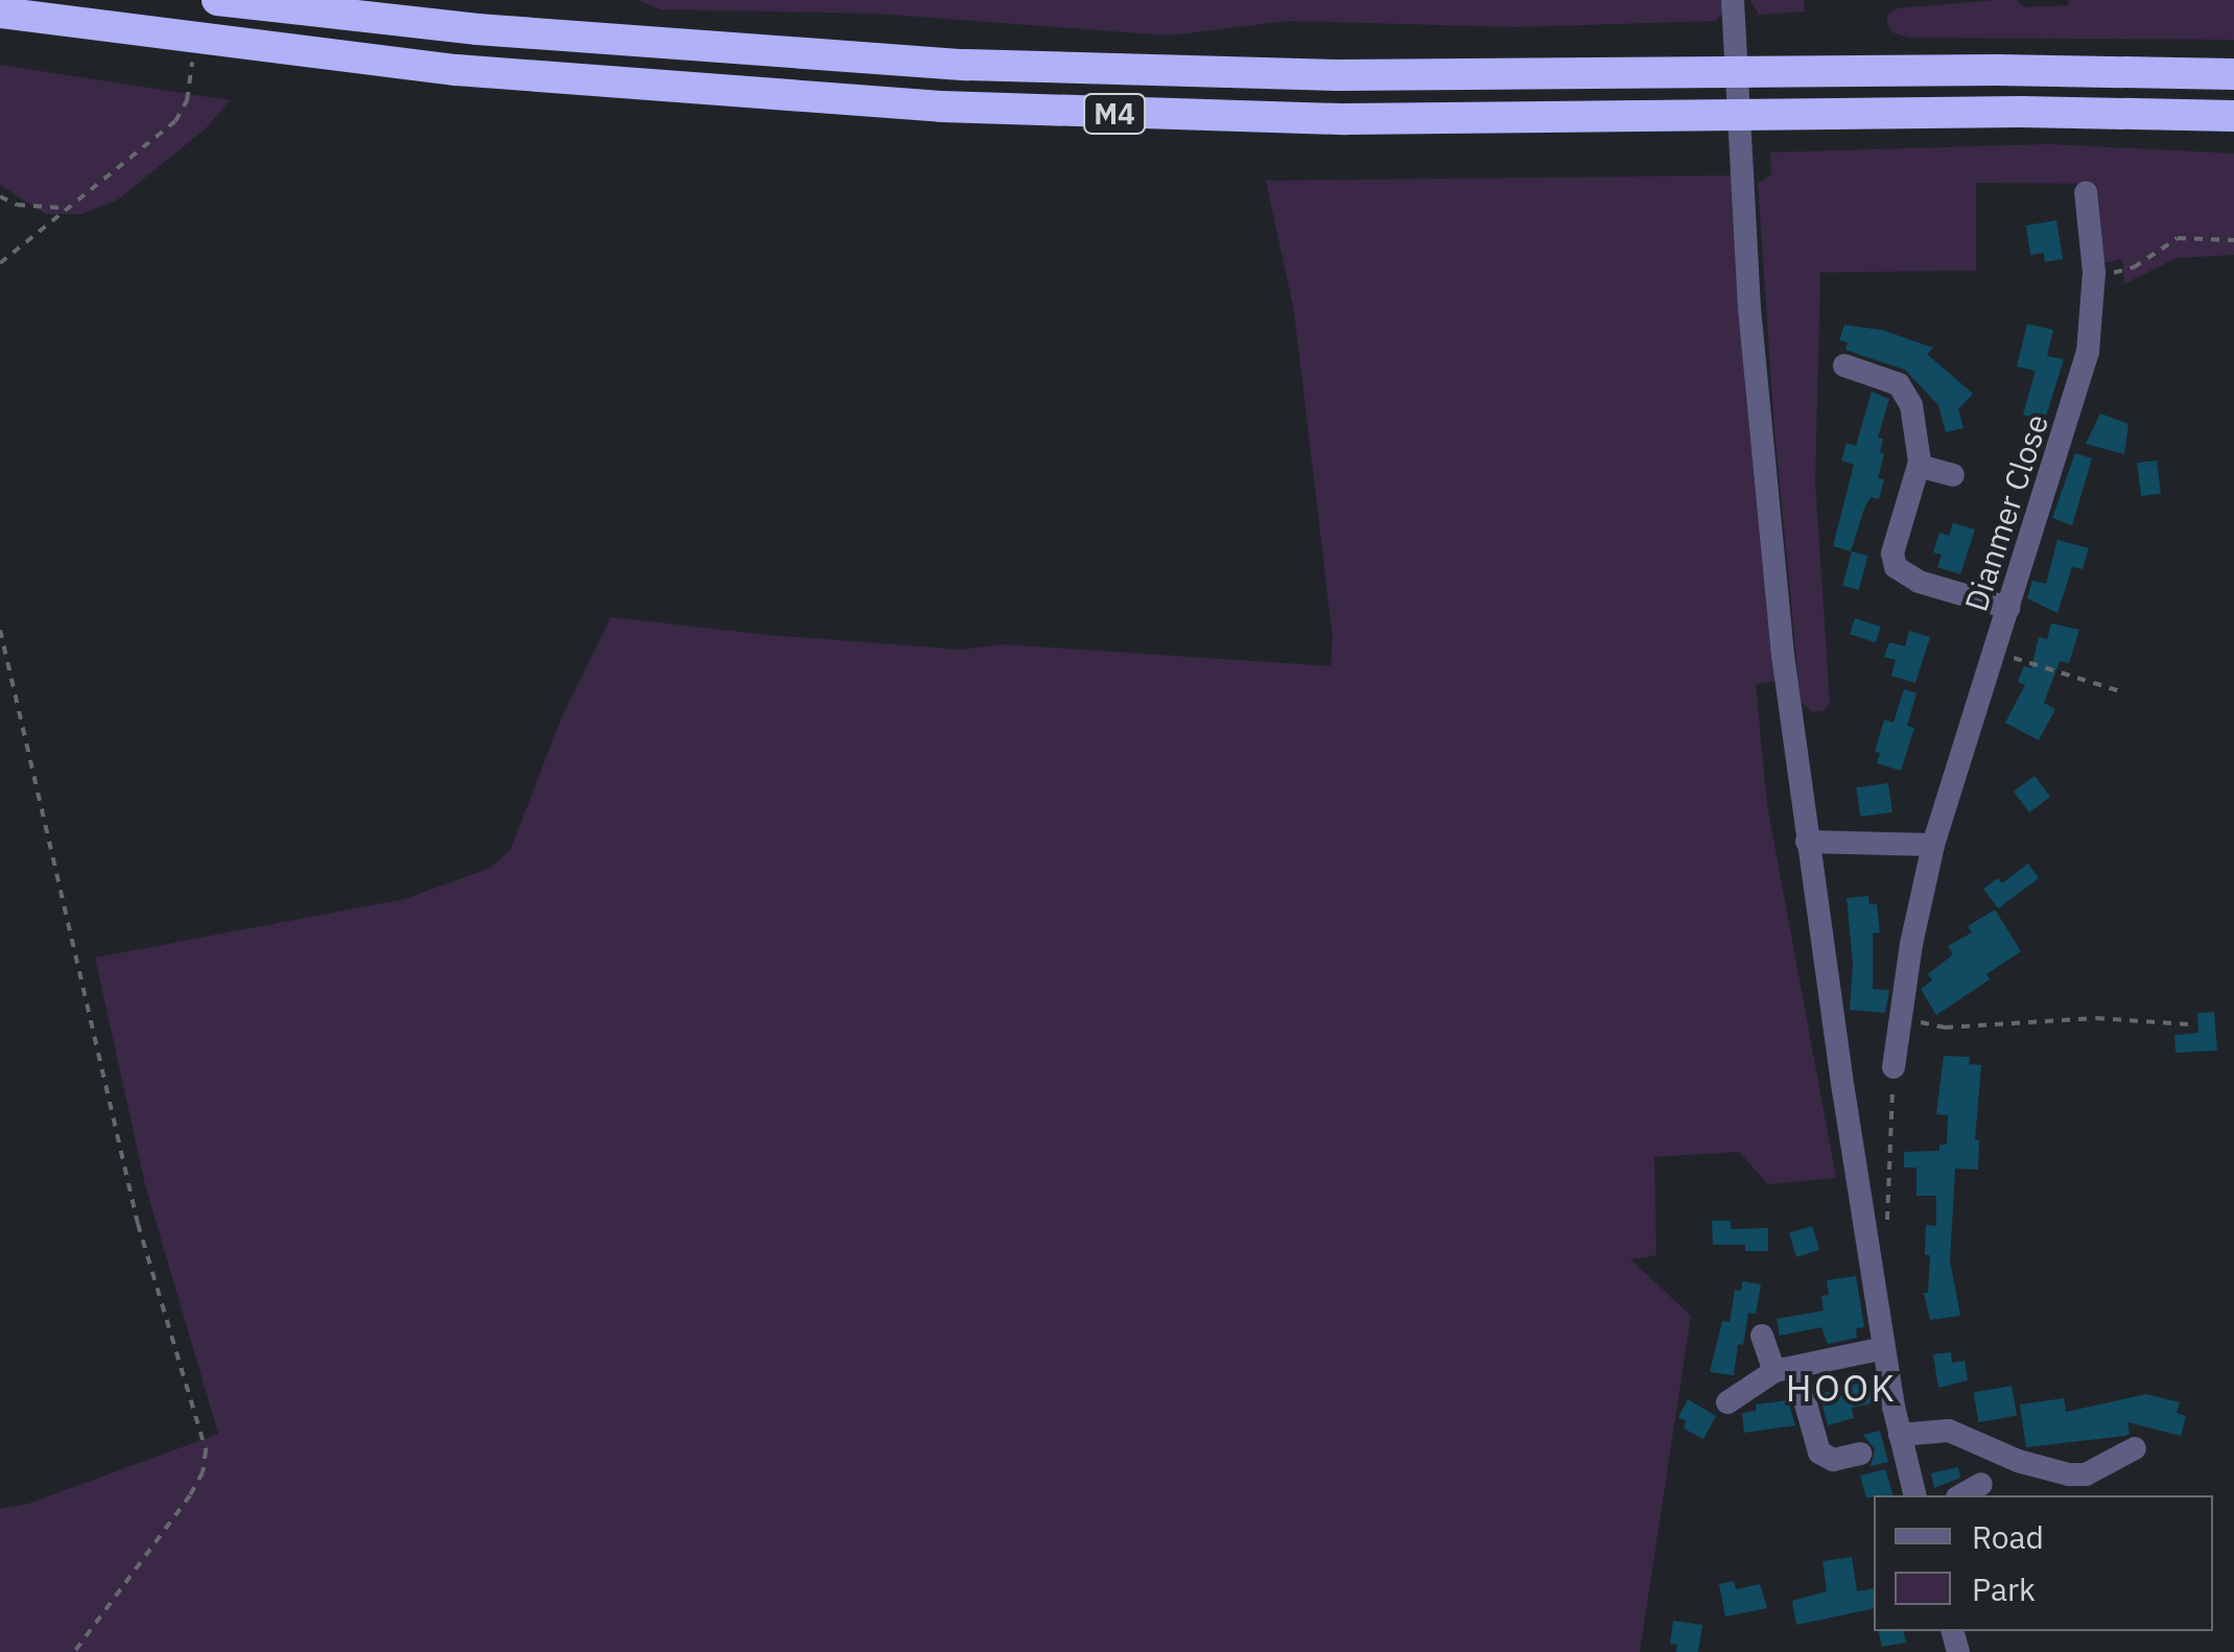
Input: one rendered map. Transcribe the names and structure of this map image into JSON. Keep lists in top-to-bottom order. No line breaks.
{"streets":{"highway":["M4"],"street":["Dianmer Close"]},"districts":["HOOK"],"legend":["Road","Park"]}
